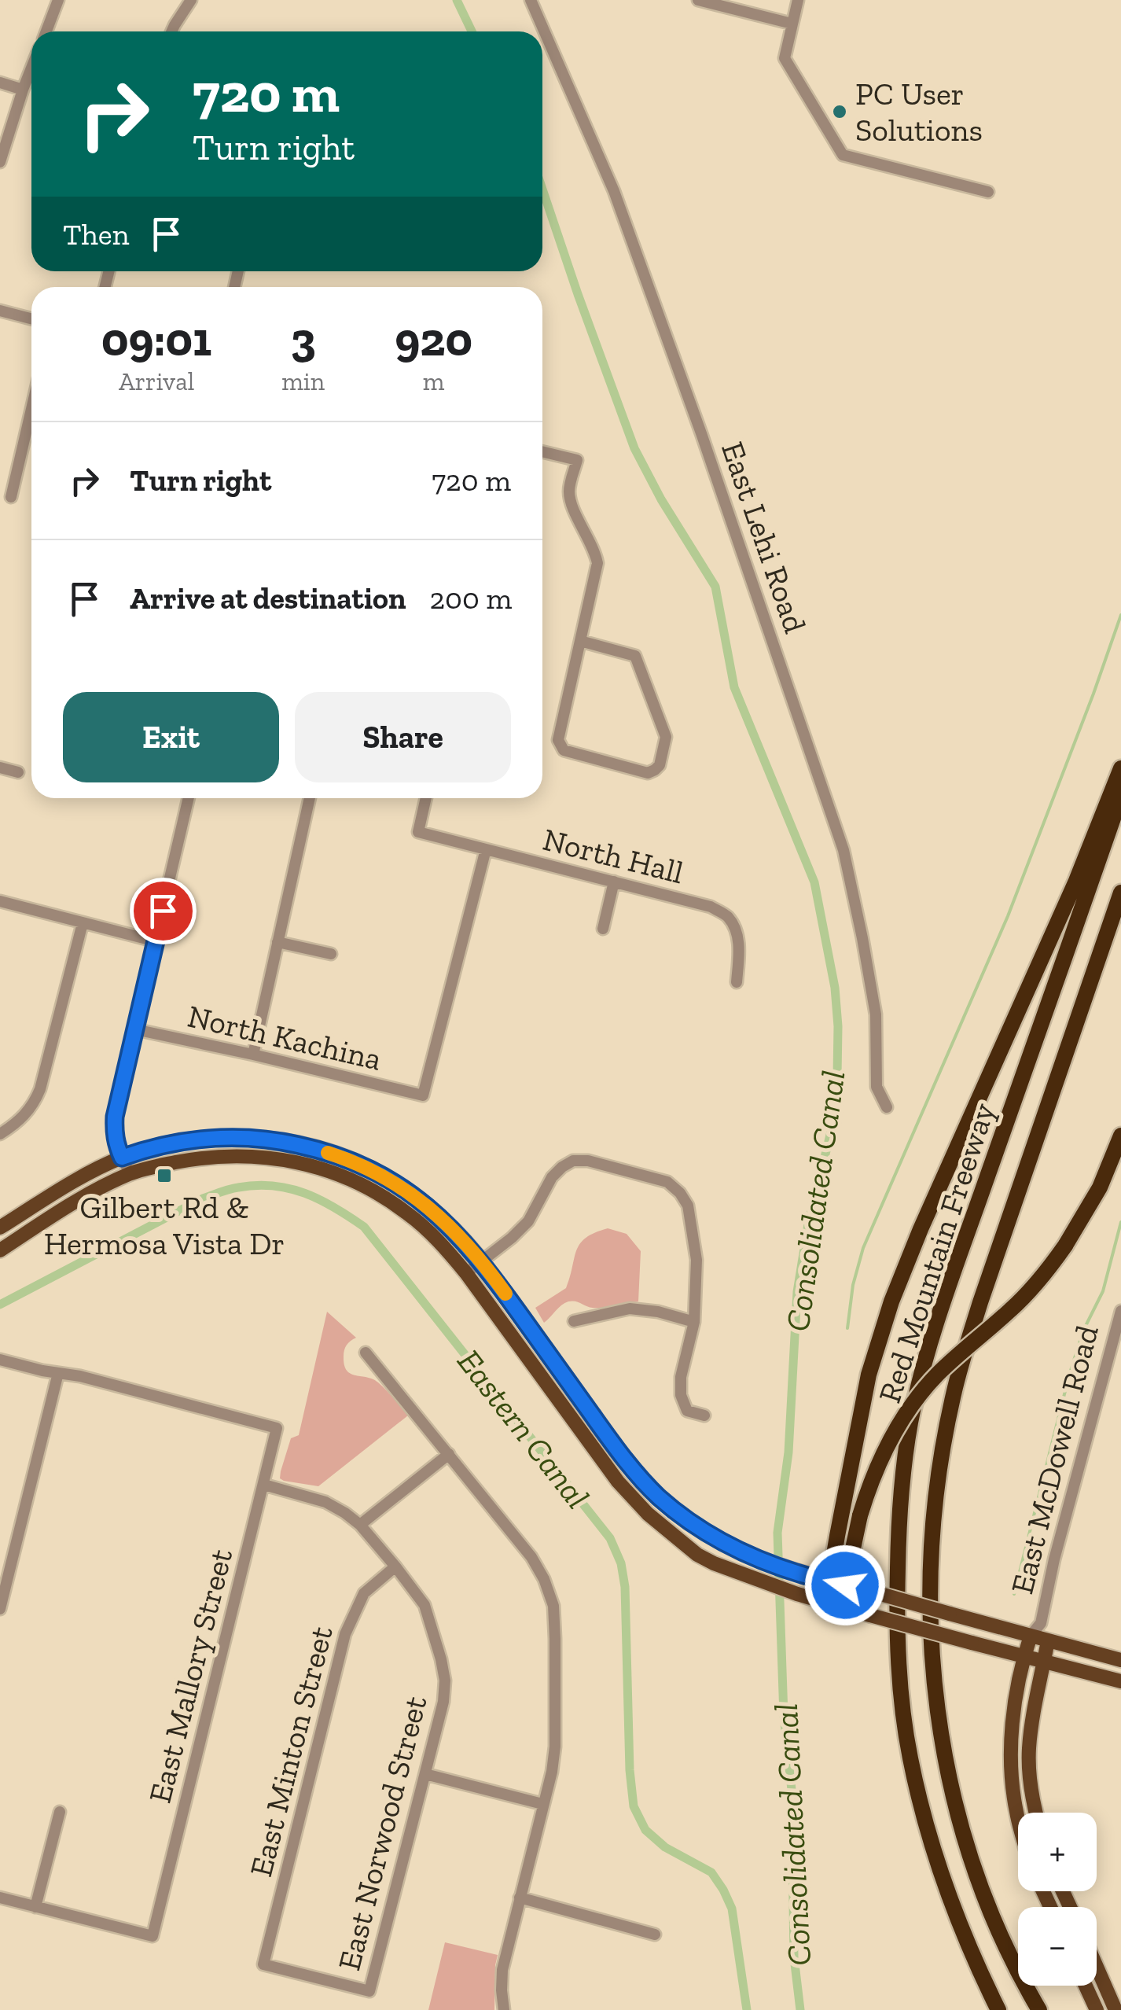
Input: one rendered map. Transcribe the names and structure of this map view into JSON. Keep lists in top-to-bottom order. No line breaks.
{"streets":{"highway":["Red Mountain Freeway"],"main road":["East McDowell Road"],"street":["East Lehi Road","North Hall","North Kachina","East Mallory Street","East Minton Street","East Norwood Street"]},"crossings":[["North Hall","North Kachina"],["East Mallory Street","East Norwood Street"],["East Minton Street","East Norwood Street"]],"water":["Consolidated Canal","Eastern Canal"],"places":{"other":["PC User Solutions"],"transit":["Gilbert Rd & Hermosa Vista Dr"]},"page":{"turn":["720 m","Turn right"],"then":"Then","eta":["09:01","Arrival","3","min","920","m"],"list":[{"name":"Turn right","value":"720 m"},{"name":"Arrive at destination","value":"200 m"}],"buttons":["Exit","Share"],"map_buttons":["+","−"]}}
